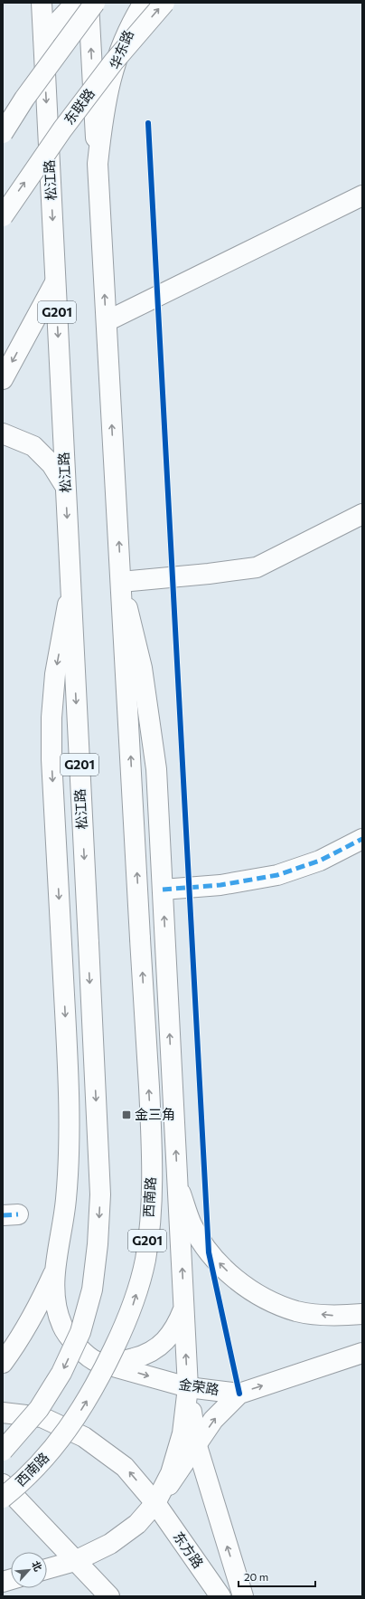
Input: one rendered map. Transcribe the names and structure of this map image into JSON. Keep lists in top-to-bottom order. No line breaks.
{"streets":{"main road":["华东路","东联路","松江路","G201","西南路","金荣路","东方路"]},"one_way":["金荣路"],"places":{"transit":["金三角"]},"scale_bar":"20 m","north":"top right"}
